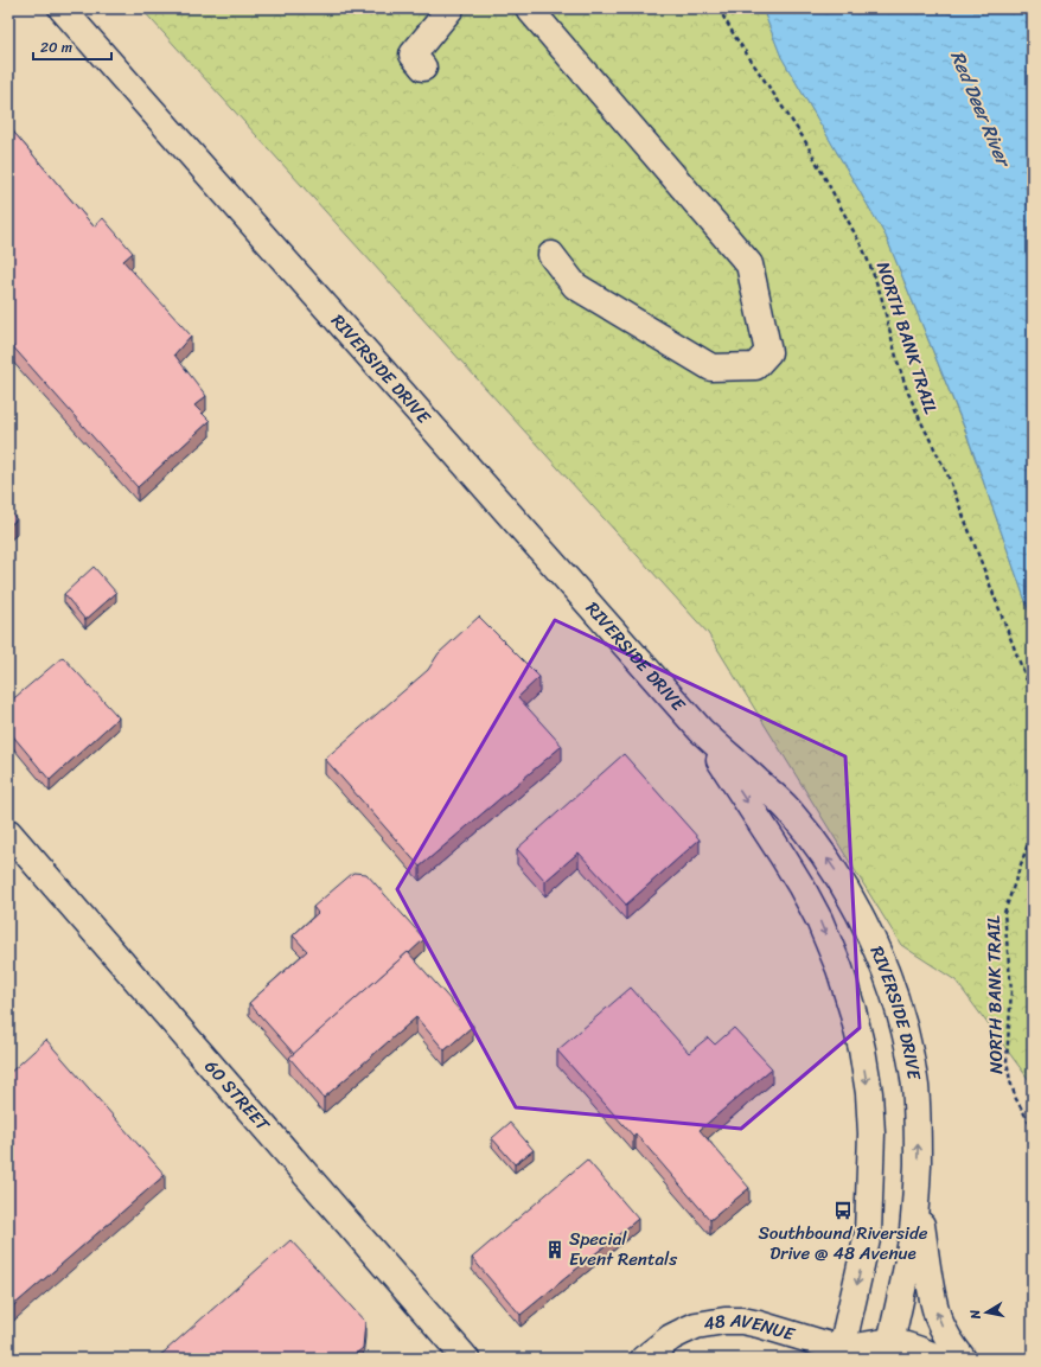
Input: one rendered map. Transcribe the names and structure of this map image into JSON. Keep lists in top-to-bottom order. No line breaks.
{"streets":{"main road":["RIVERSIDE DRIVE","60 STREET","48 AVENUE"],"path":["NORTH BANK TRAIL"]},"crossings":[["RIVERSIDE DRIVE","48 AVENUE"]],"water":["Red Deer River"],"places":{"bus stop":["Southbound Riverside Drive @ 48 Avenue"],"building":["Special Event Rentals"]},"scale_bar":"20 m","north":"left"}
